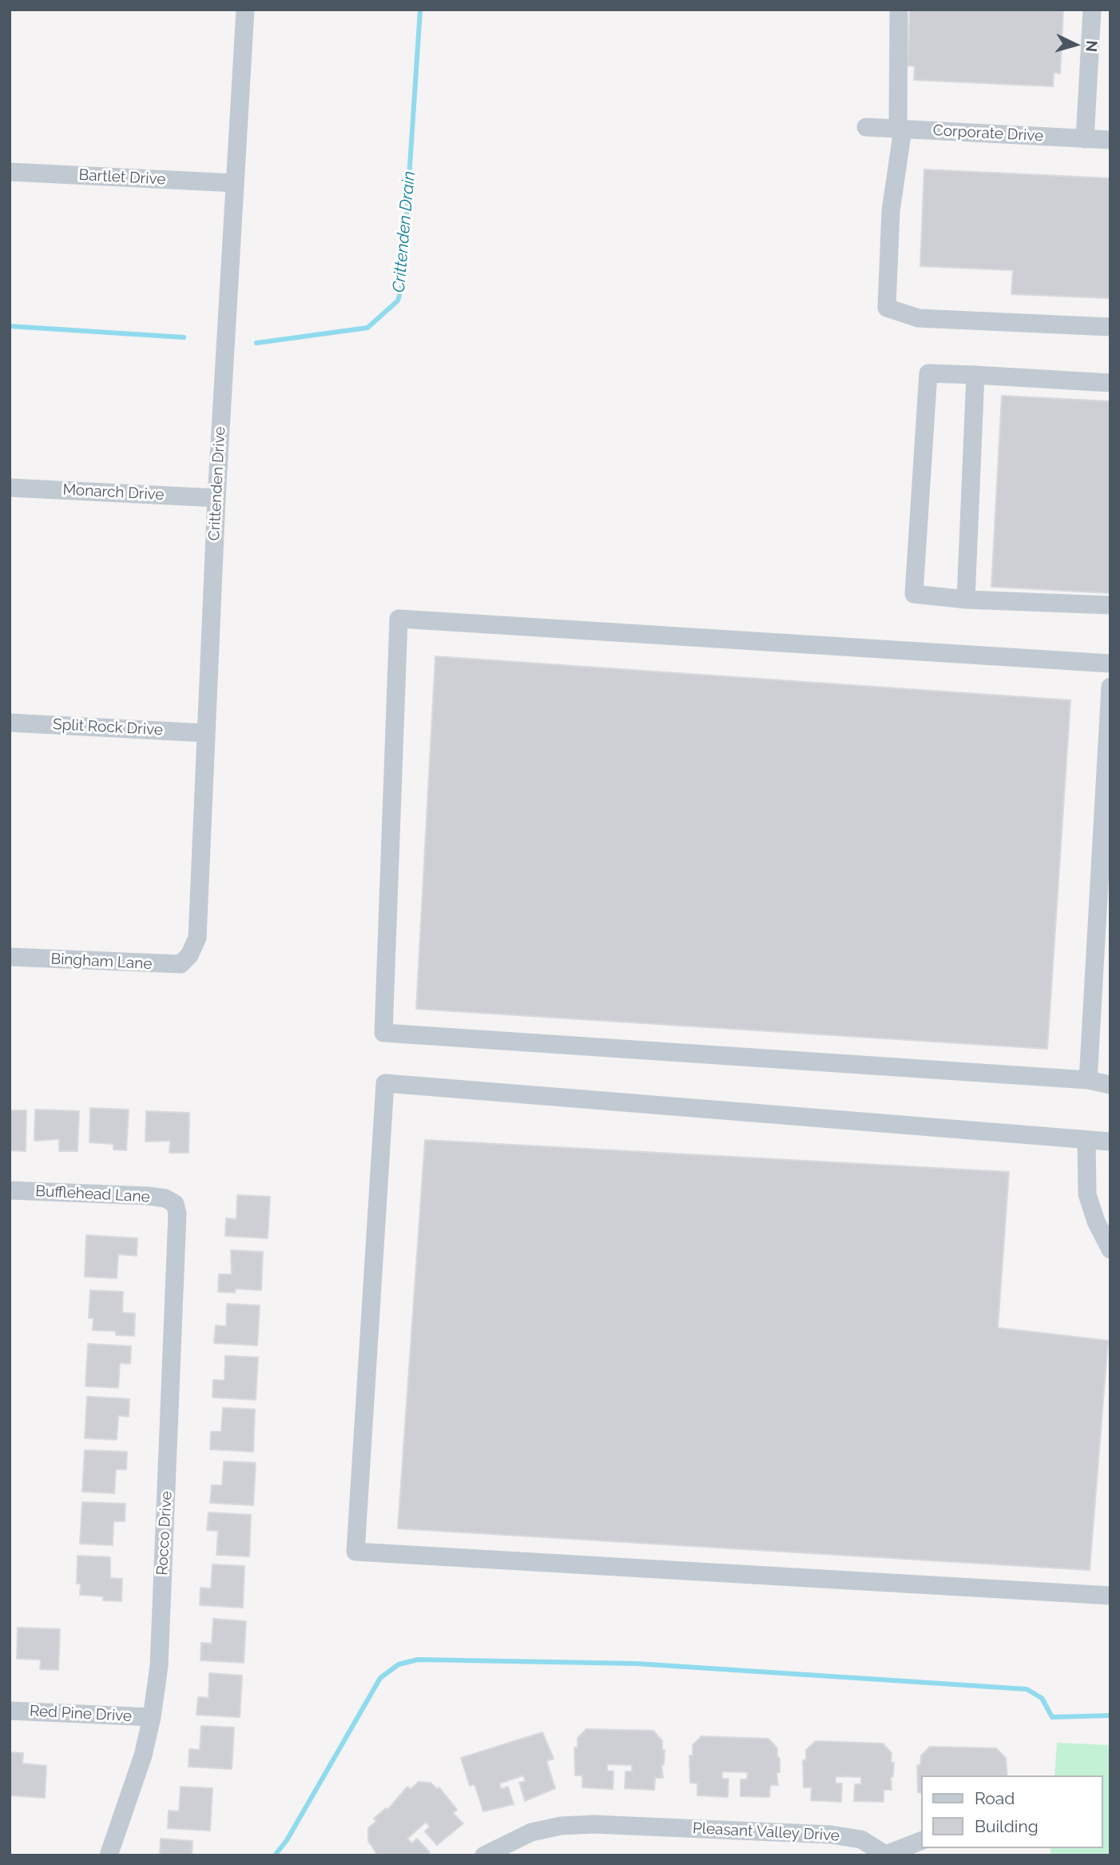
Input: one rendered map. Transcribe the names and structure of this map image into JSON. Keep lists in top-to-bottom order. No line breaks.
{"streets":{"street":["Corporate Drive","Bartlet Drive","Crittenden Drive","Monarch Drive","Split Rock Drive","Bingham Lane","Bufflehead Lane","Rocco Drive","Red Pine Drive","Pleasant Valley Drive"]},"crossings":[["Bartlet Drive","Crittenden Drive"],["Crittenden Drive","Monarch Drive"],["Crittenden Drive","Split Rock Drive"],["Crittenden Drive","Bingham Lane"],["Bufflehead Lane","Rocco Drive"],["Rocco Drive","Red Pine Drive"]],"water":["Crittenden Drain"],"legend":["Road","Building"],"north":"right"}
